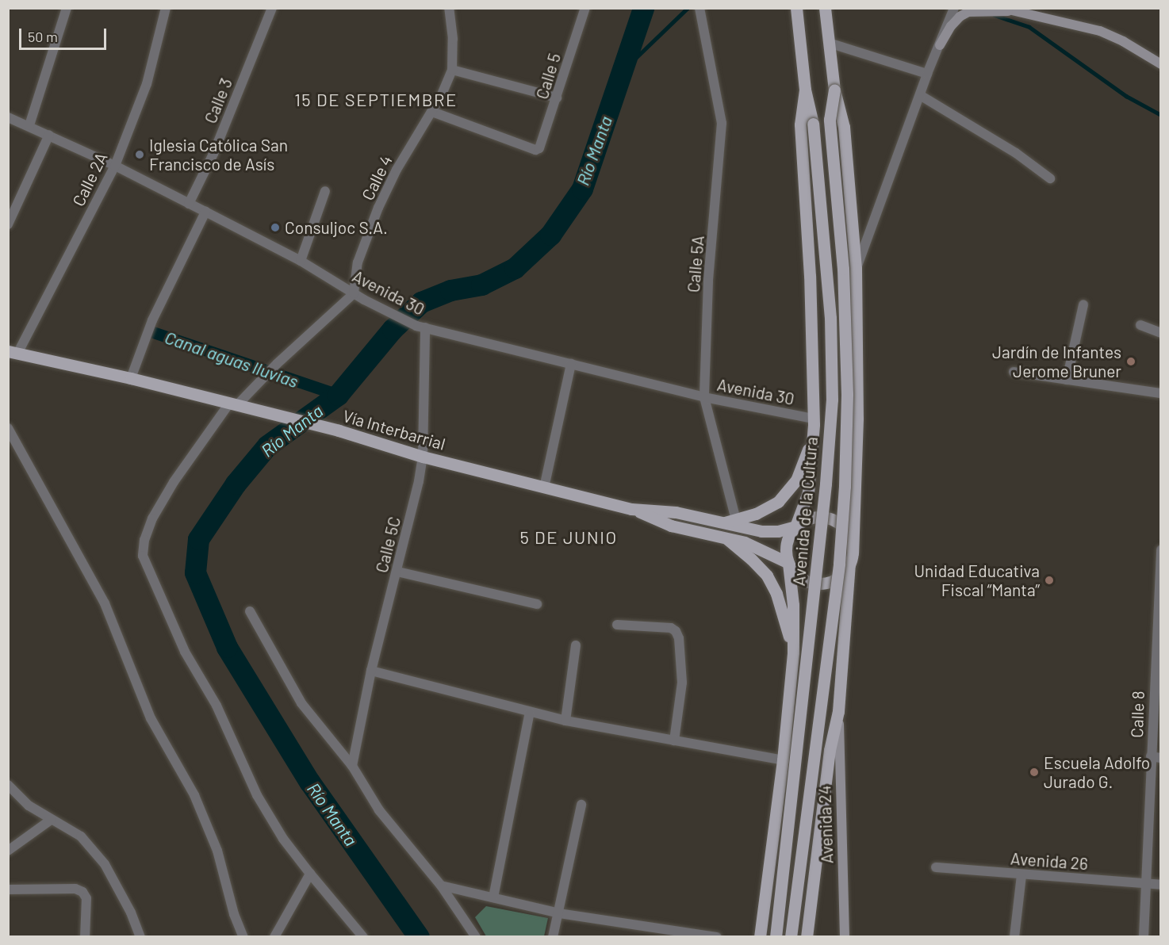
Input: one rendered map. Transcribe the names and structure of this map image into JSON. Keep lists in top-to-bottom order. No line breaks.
{"streets":{"main road":["Vía Interbarrial","Avenida de la Cultura"],"street":["Calle 5","Calle 3","Calle 4","Calle 2A","Calle 5A","Avenida 30","Calle 5C","Calle 8","Avenida 24","Avenida 26"]},"crossings":[["Calle 5","Calle 4"],["Calle 3","Avenida 30"],["Calle 4","Avenida 30"],["Calle 2A","Avenida 30"],["Calle 2A","Vía Interbarrial"],["Calle 5A","Avenida 30"],["Avenida 30","Avenida de la Cultura"],["Avenida 30","Calle 5C"],["Vía Interbarrial","Avenida de la Cultura"],["Vía Interbarrial","Calle 5C"],["Avenida de la Cultura","Avenida 24"],["Calle 8","Avenida 26"]],"districts":["15 DE SEPTIEMBRE","5 DE JUNIO"],"water":["Río Manta","Canal aguas lluvias"],"places":["Iglesia Católica San Francisco de Asís","Consuljoc S.A.","Jardín de Infantes Jerome Bruner","Unidad Educativa Fiscal “Manta”","Escuela Adolfo Jurado G."],"scale_bar":"50 m"}
